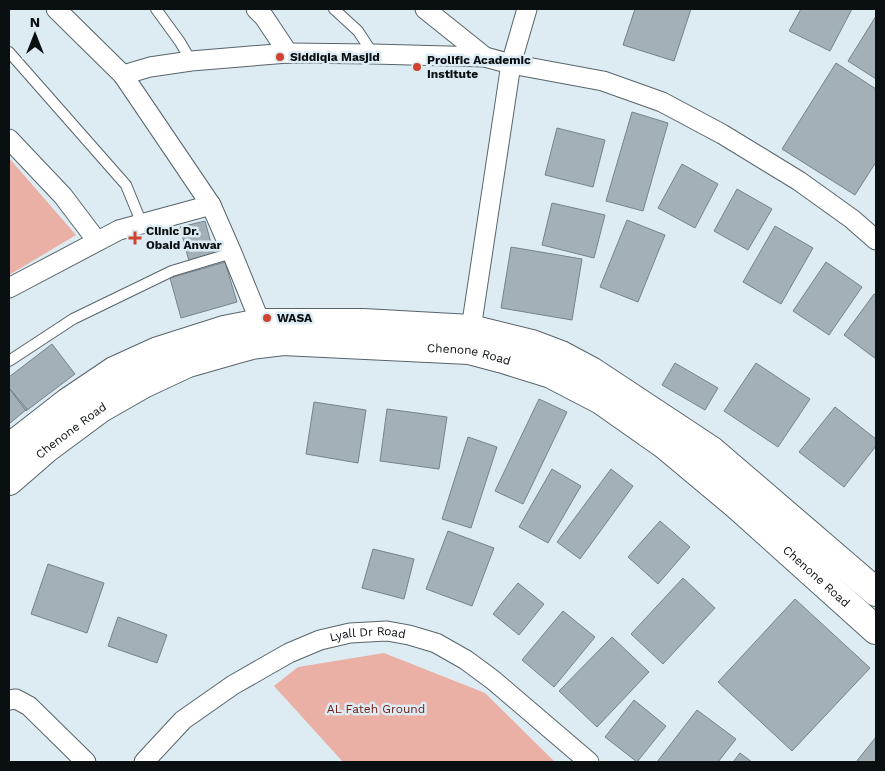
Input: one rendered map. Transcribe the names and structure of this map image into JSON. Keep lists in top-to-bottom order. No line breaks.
{"streets":{"street":["Chenone Road","Lyall Dr Road"]},"parks":["AL Fateh Ground"],"places":{"other":["Siddiqia Masjid","Prolific Academic Institute","WASA"],"health":["Clinic Dr. Obaid Anwar"]},"north":"top"}
